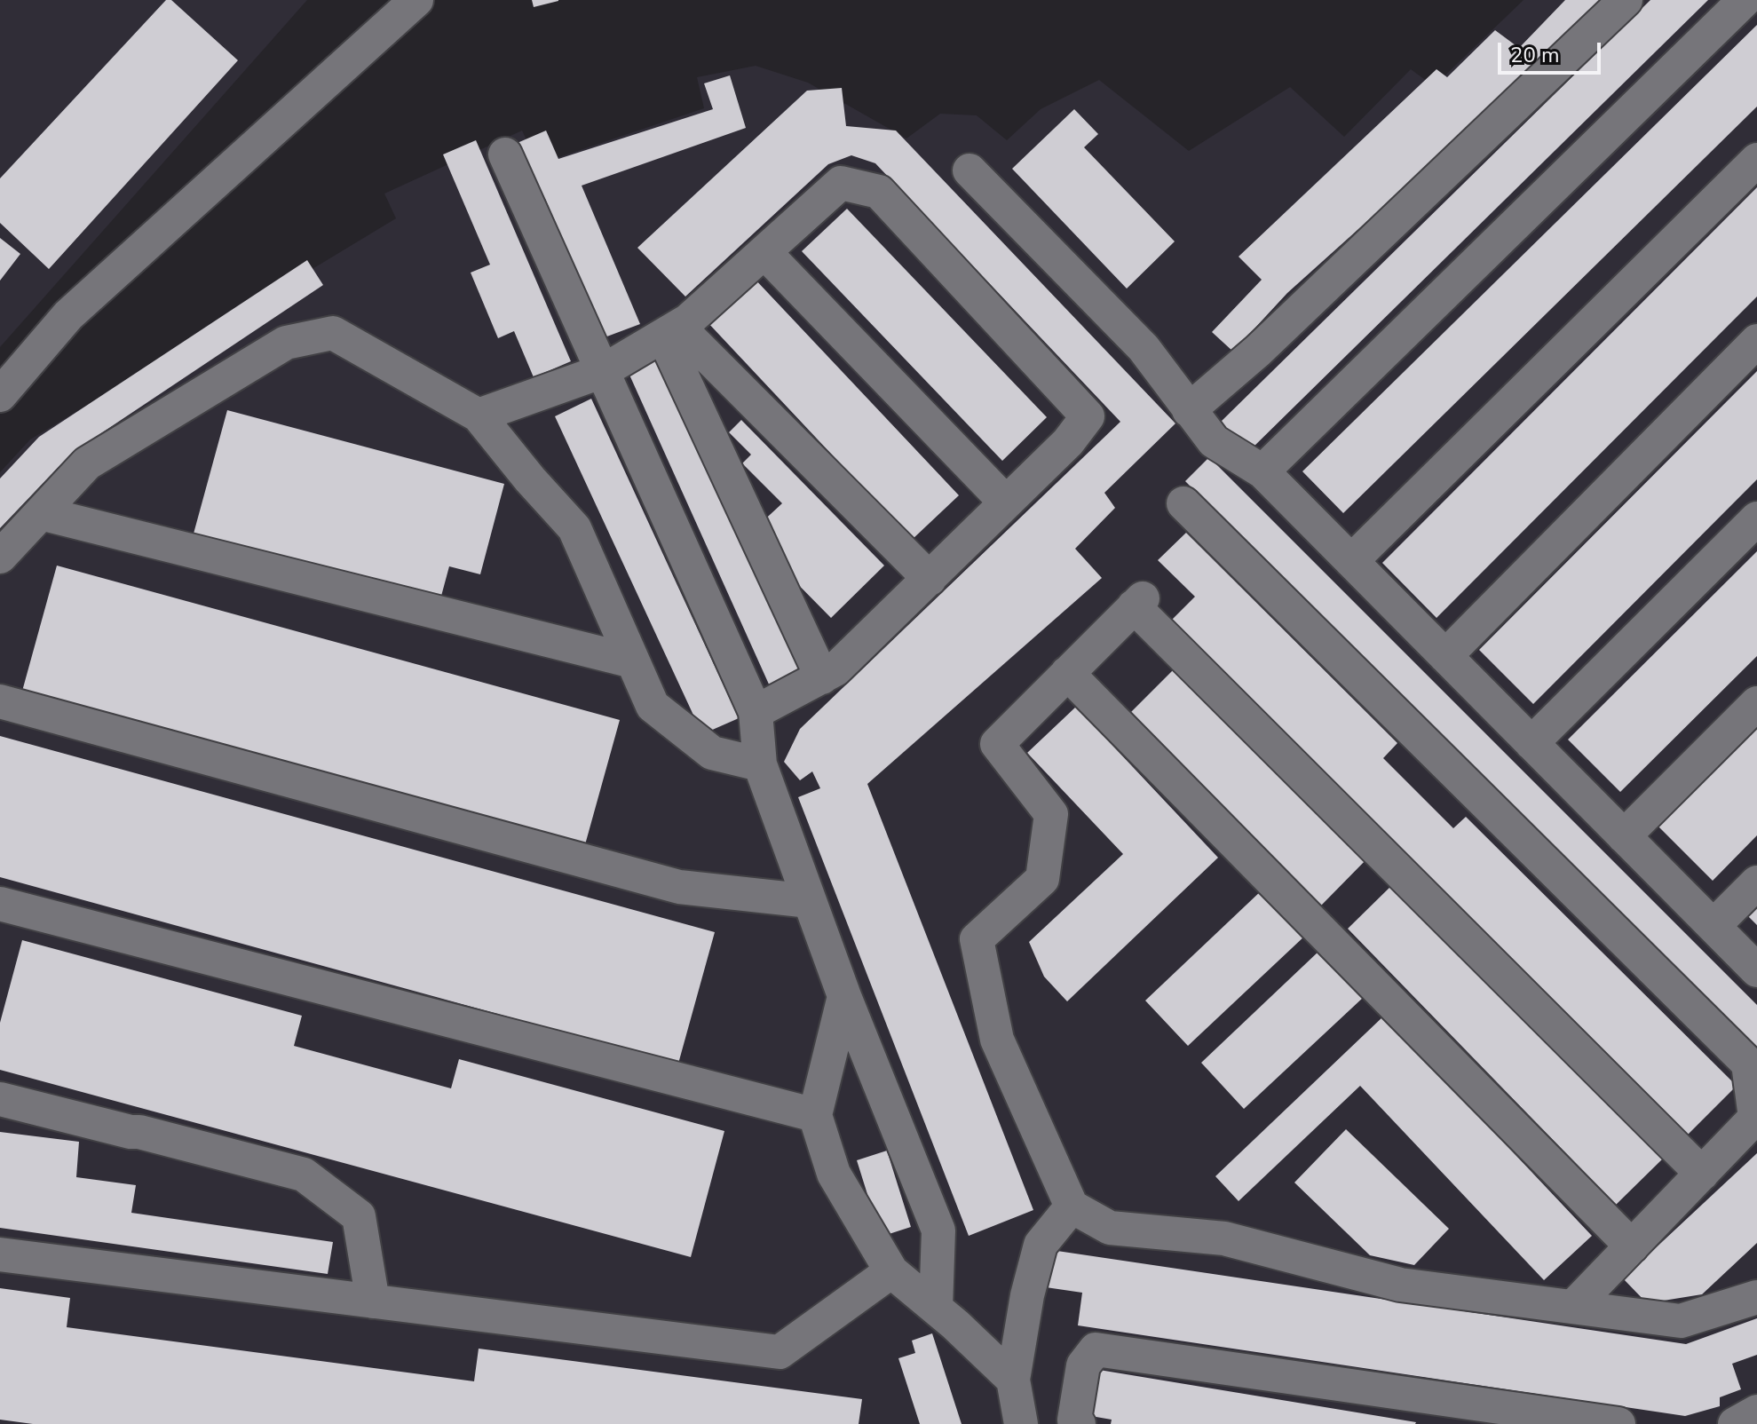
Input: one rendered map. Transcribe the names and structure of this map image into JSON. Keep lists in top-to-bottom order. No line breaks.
{"scale_bar":"20 m"}
